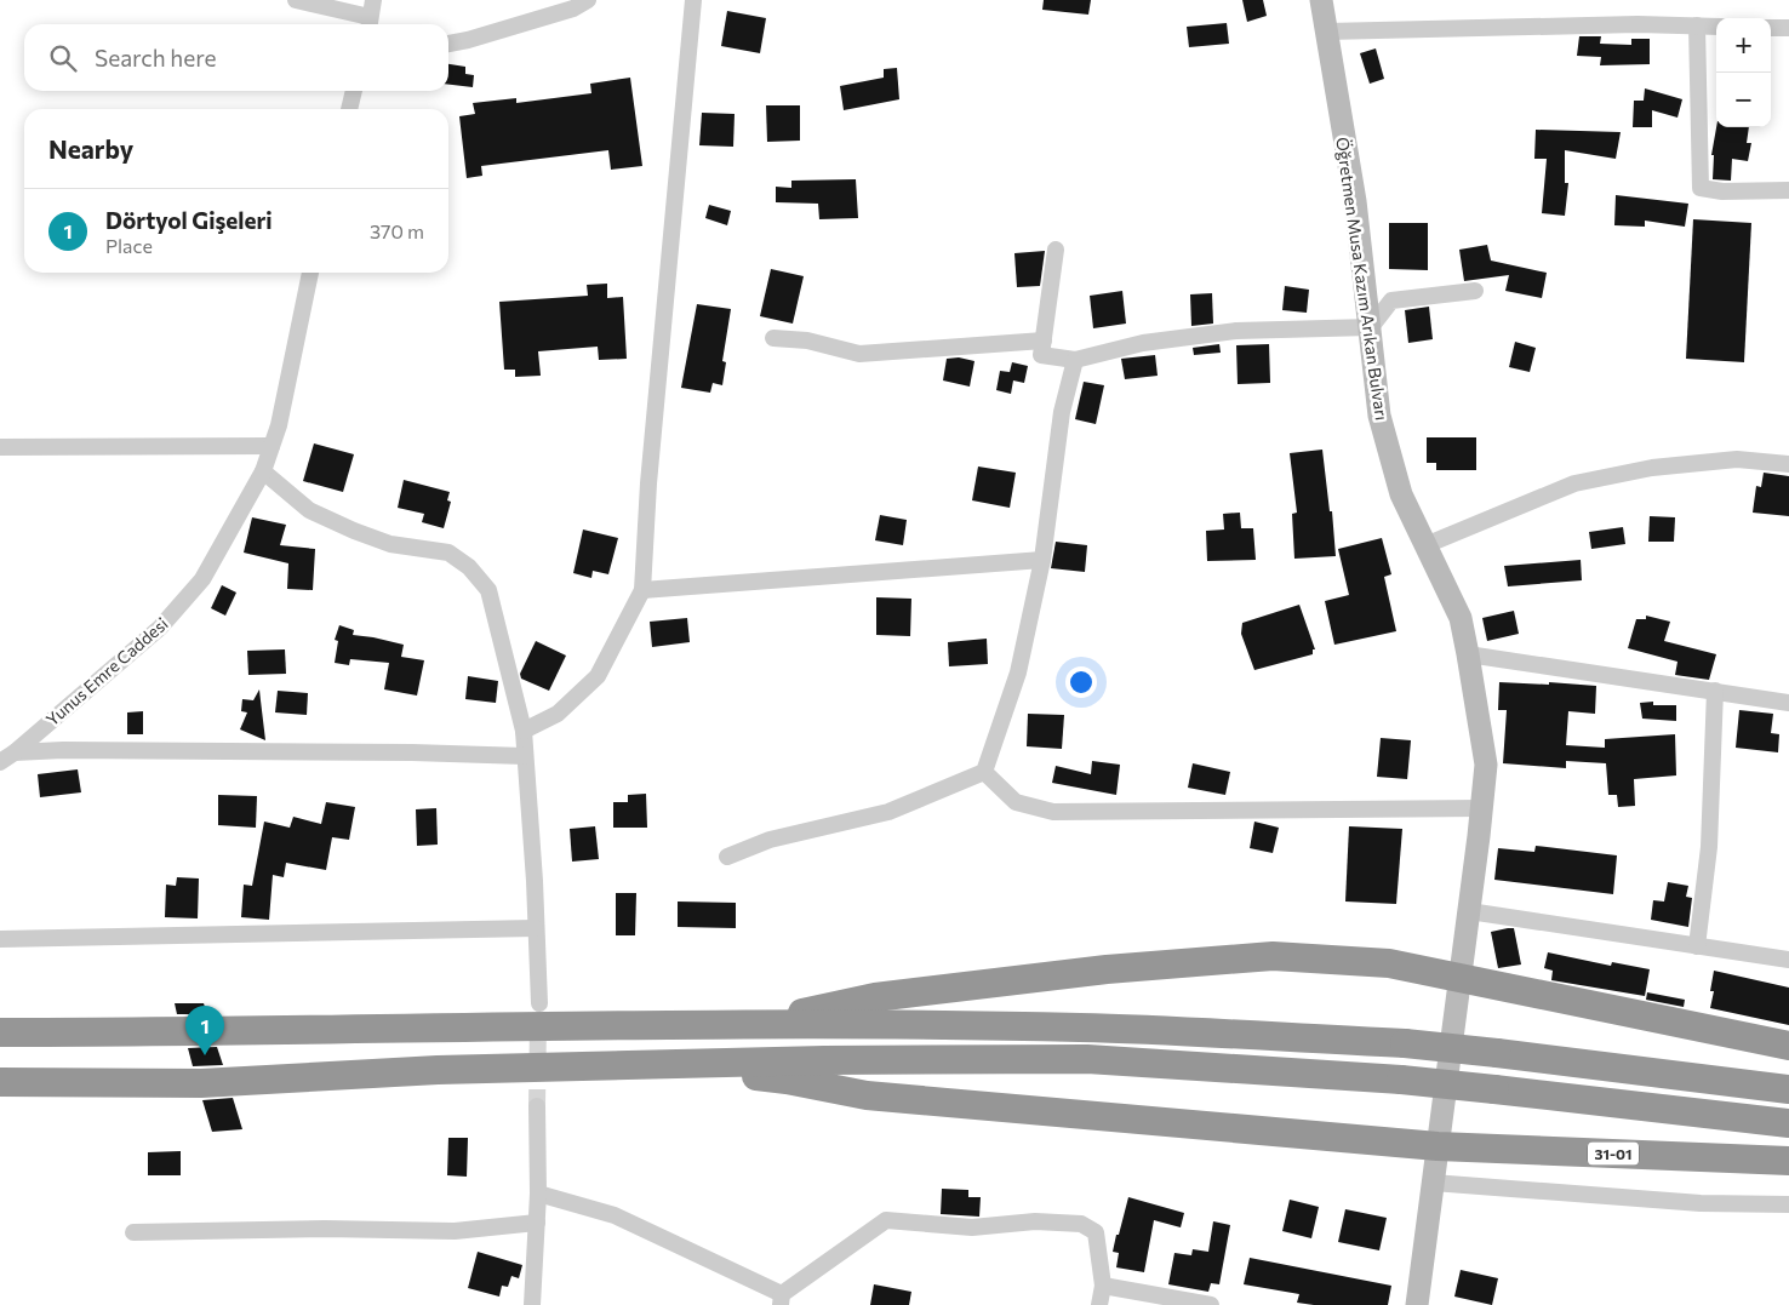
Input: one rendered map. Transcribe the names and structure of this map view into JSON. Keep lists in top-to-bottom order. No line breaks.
{"streets":{"highway":["31-01"],"street":["Öğretmen Musa Kazım Arıkan Bulvarı","Yunus Emre Caddesi"]},"crossings":[["Öğretmen Musa Kazım Arıkan Bulvarı","31-01"]],"page":{"map_buttons":["+","−"],"search":"Search here","heading":"Nearby","list":[{"mark":"1","name":"Dörtyol Gişeleri","note":"Place","value":"370 m"}],"pins":"1"}}
